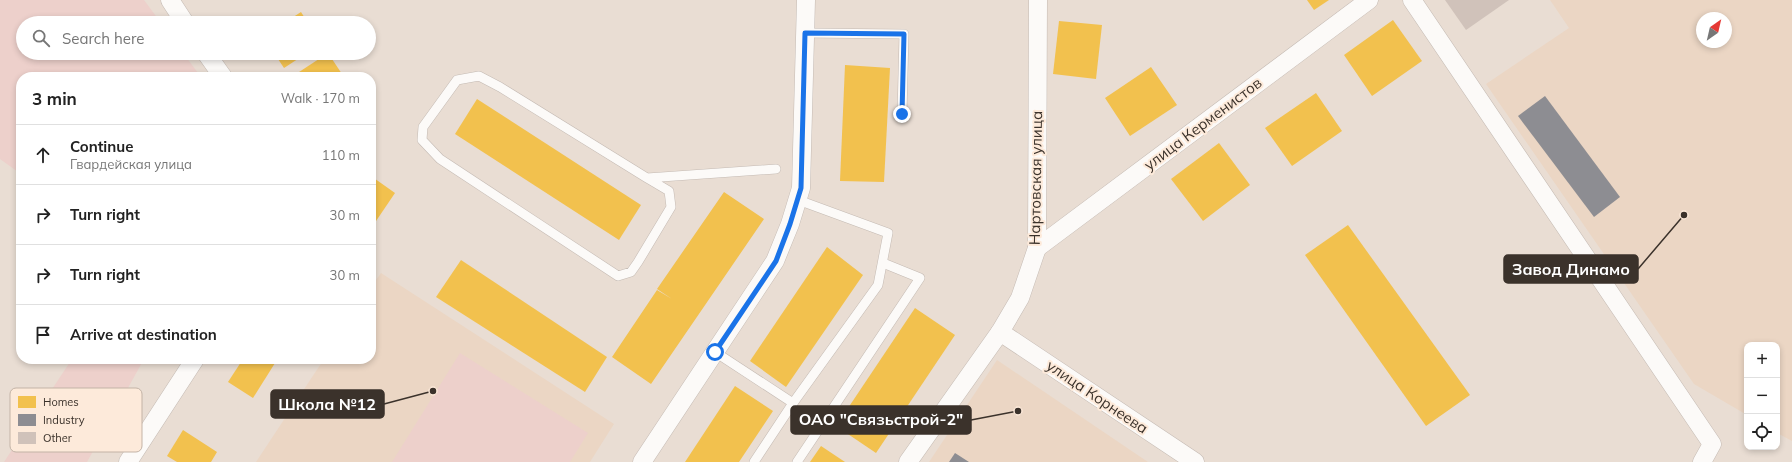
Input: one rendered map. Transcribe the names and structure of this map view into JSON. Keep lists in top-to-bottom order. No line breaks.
{"streets":{"street":["улица Керменистов","Нартовская улица","улица Корнеева"]},"crossings":[["улица Керменистов","Нартовская улица"],["Нартовская улица","улица Корнеева"]],"places":["Завод Динамо","Школа №12","ОАО \"Связьстрой-2\""],"legend":["Homes","Industry","Other"],"north":"top right","page":{"search":"Search here","heading":["3 min","Walk · 170 m"],"list":[["Continue","Гвардейская улица","110 m"],["Turn right","30 m"],["Turn right","30 m"],"Arrive at destination"],"map_buttons":["+","−"]}}
